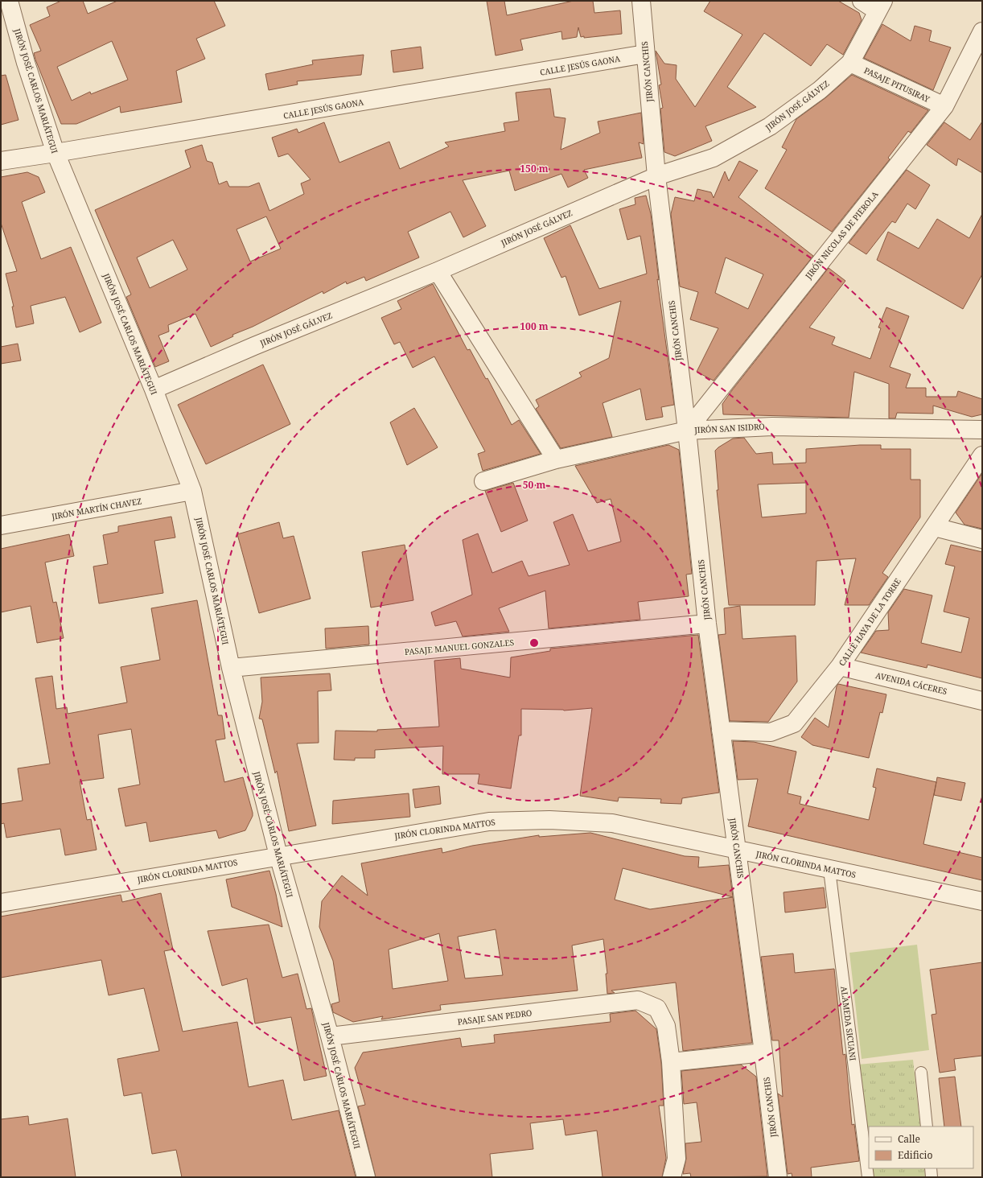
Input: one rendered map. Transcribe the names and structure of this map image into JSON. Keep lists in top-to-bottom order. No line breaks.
{"streets":{"street":["CALLE JESÚS GAONA","JIRÓN CANCHIS","PASAJE PITUSIRAY","JIRÓN JOSÉ CARLOS MARIÁTEGUI","JIRÓN JOSÉ GÁLVEZ","JIRÓN NICOLAS DE PIEROLA","JIRÓN SAN ISIDRO","JIRÓN MARTÍN CHAVEZ","CALLE HAYA DE LA TORRE","PASAJE MANUEL GONZALES","AVENIDA CÁCERES","JIRÓN CLORINDA MATTOS","PASAJE SAN PEDRO"],"lane":["ALAMEDA SICUANI"]},"crossings":[["CALLE JESÚS GAONA","JIRÓN CANCHIS"],["CALLE JESÚS GAONA","JIRÓN JOSÉ CARLOS MARIÁTEGUI"],["JIRÓN CANCHIS","JIRÓN JOSÉ GÁLVEZ"],["JIRÓN CANCHIS","JIRÓN NICOLAS DE PIEROLA"],["JIRÓN CANCHIS","JIRÓN SAN ISIDRO"],["JIRÓN CANCHIS","CALLE HAYA DE LA TORRE"],["JIRÓN CANCHIS","PASAJE MANUEL GONZALES"],["JIRÓN CANCHIS","JIRÓN CLORINDA MATTOS"],["PASAJE PITUSIRAY","JIRÓN JOSÉ GÁLVEZ"],["PASAJE PITUSIRAY","JIRÓN NICOLAS DE PIEROLA"],["JIRÓN JOSÉ CARLOS MARIÁTEGUI","JIRÓN JOSÉ GÁLVEZ"],["JIRÓN JOSÉ CARLOS MARIÁTEGUI","JIRÓN MARTÍN CHAVEZ"],["JIRÓN JOSÉ CARLOS MARIÁTEGUI","PASAJE MANUEL GONZALES"],["JIRÓN JOSÉ CARLOS MARIÁTEGUI","JIRÓN CLORINDA MATTOS"],["JIRÓN JOSÉ CARLOS MARIÁTEGUI","PASAJE SAN PEDRO"],["JIRÓN NICOLAS DE PIEROLA","JIRÓN SAN ISIDRO"],["CALLE HAYA DE LA TORRE","AVENIDA CÁCERES"],["JIRÓN CLORINDA MATTOS","ALAMEDA SICUANI"]],"legend":["Calle","Edificio"],"rings":["150 m","100 m","50 m"]}
